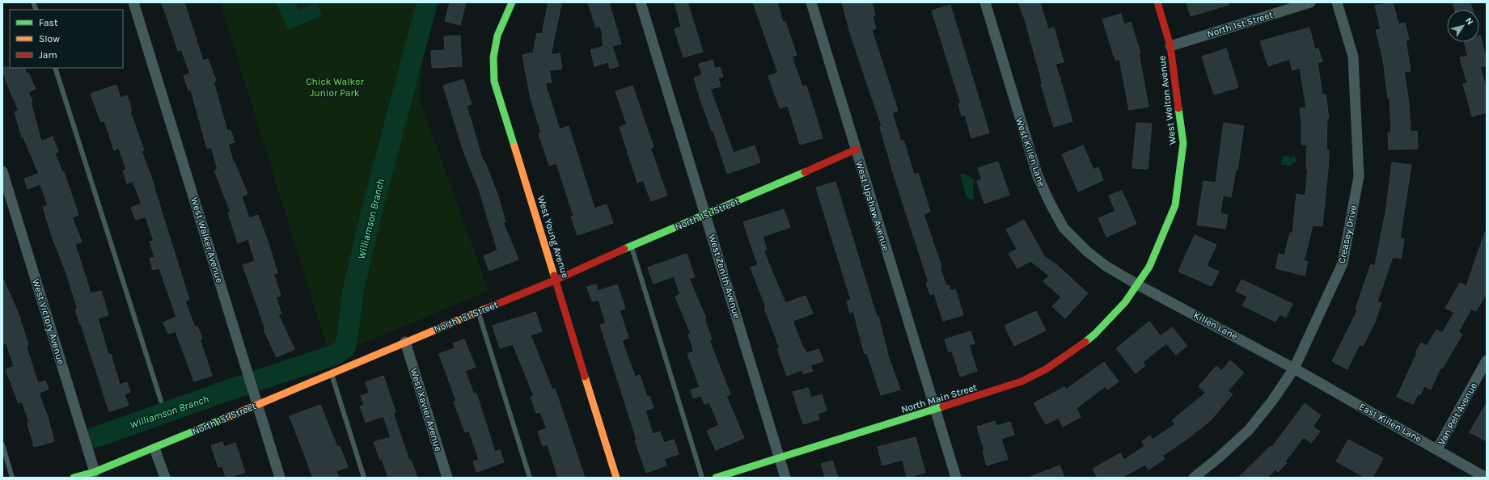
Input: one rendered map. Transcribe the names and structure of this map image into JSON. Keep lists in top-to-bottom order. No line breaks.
{"streets":{"street":["North 1st Street","West Welton Avenue","West Killen Lane","West Upshaw Avenue","Creasey Drive","West Young Avenue","West Walker Avenue","West Zenith Avenue","West Victory Avenue","Killen Lane","North Main Street","West Xavier Avenue","Van Pelt Avenue","East Killen Lane"]},"crossings":[["North 1st Street","West Welton Avenue"],["North 1st Street","West Upshaw Avenue"],["North 1st Street","West Young Avenue"],["North 1st Street","West Walker Avenue"],["North 1st Street","West Zenith Avenue"],["North 1st Street","West Victory Avenue"],["North 1st Street","West Xavier Avenue"],["West Welton Avenue","West Killen Lane"],["West Welton Avenue","Killen Lane"],["West Welton Avenue","North Main Street"],["West Killen Lane","Killen Lane"],["West Killen Lane","North Main Street"],["West Upshaw Avenue","North Main Street"],["Creasey Drive","Killen Lane"],["Creasey Drive","East Killen Lane"],["West Zenith Avenue","North Main Street"],["Killen Lane","North Main Street"],["Killen Lane","East Killen Lane"],["Van Pelt Avenue","East Killen Lane"]],"water":["Williamson Branch"],"parks":["Chick Walker Junior Park"],"legend":["Fast","Slow","Jam"],"north":"top right"}
